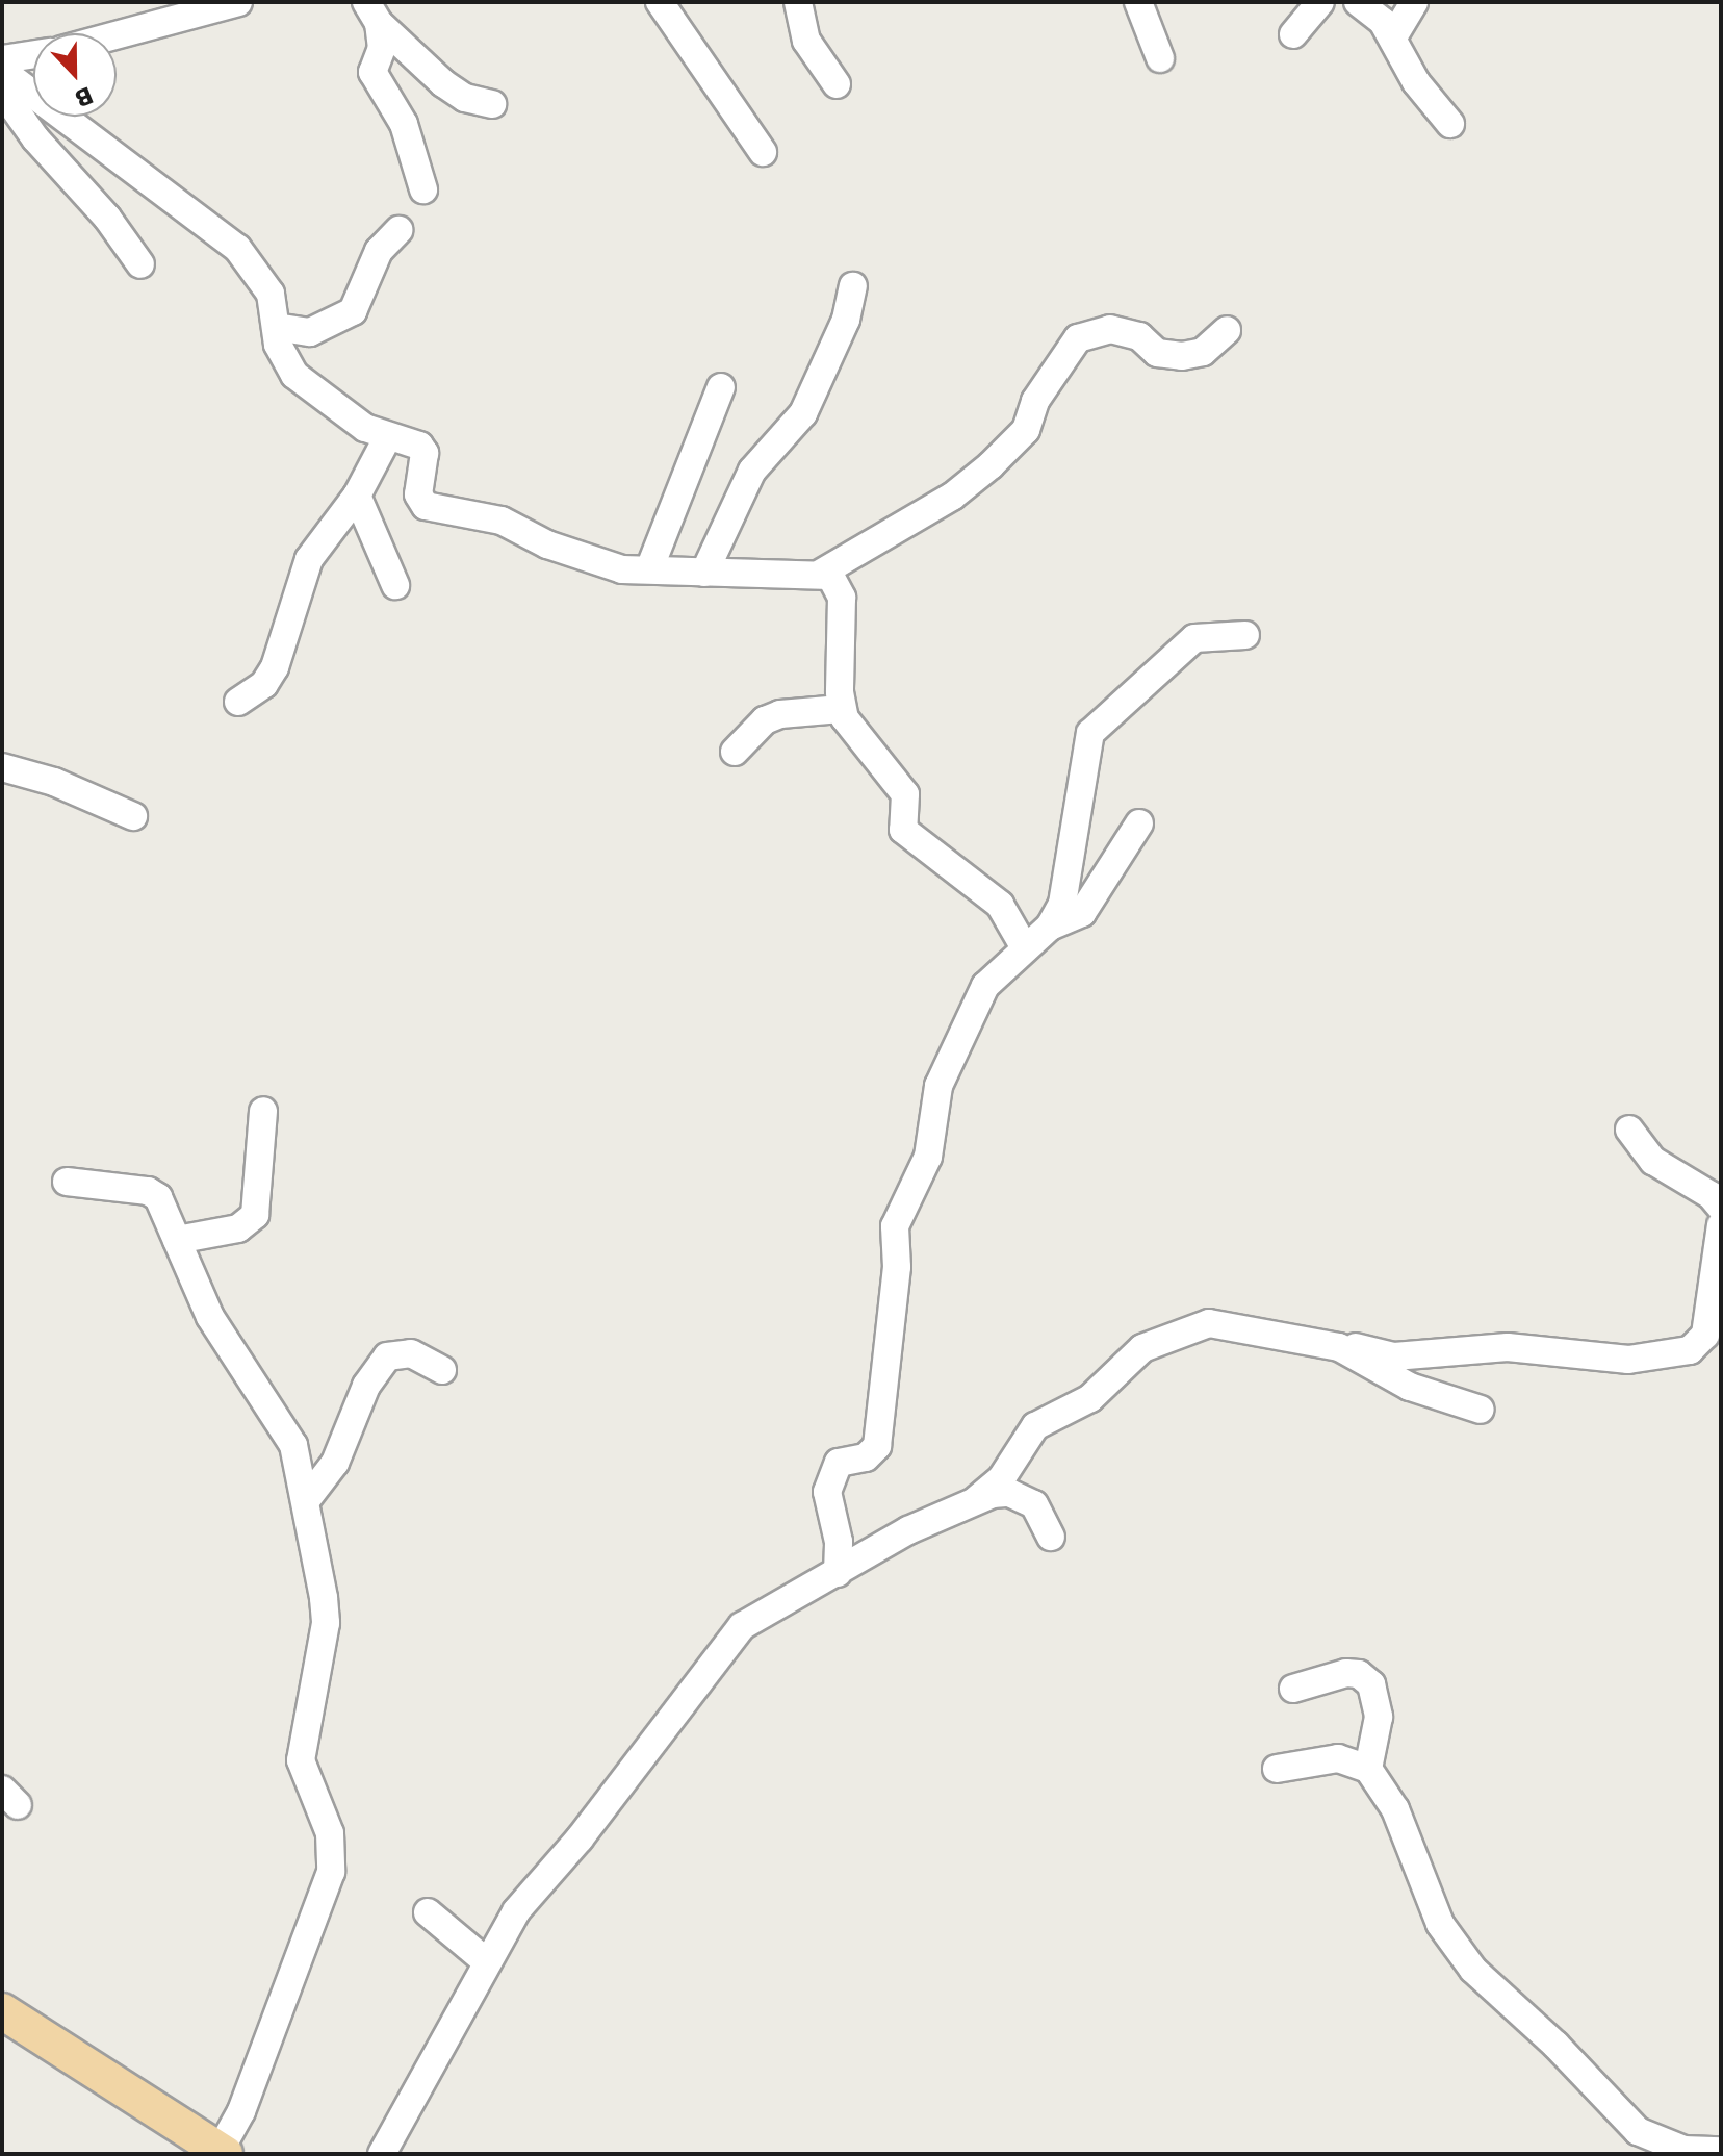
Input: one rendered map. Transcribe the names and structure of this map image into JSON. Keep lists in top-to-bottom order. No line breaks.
{"north":"bottom"}
